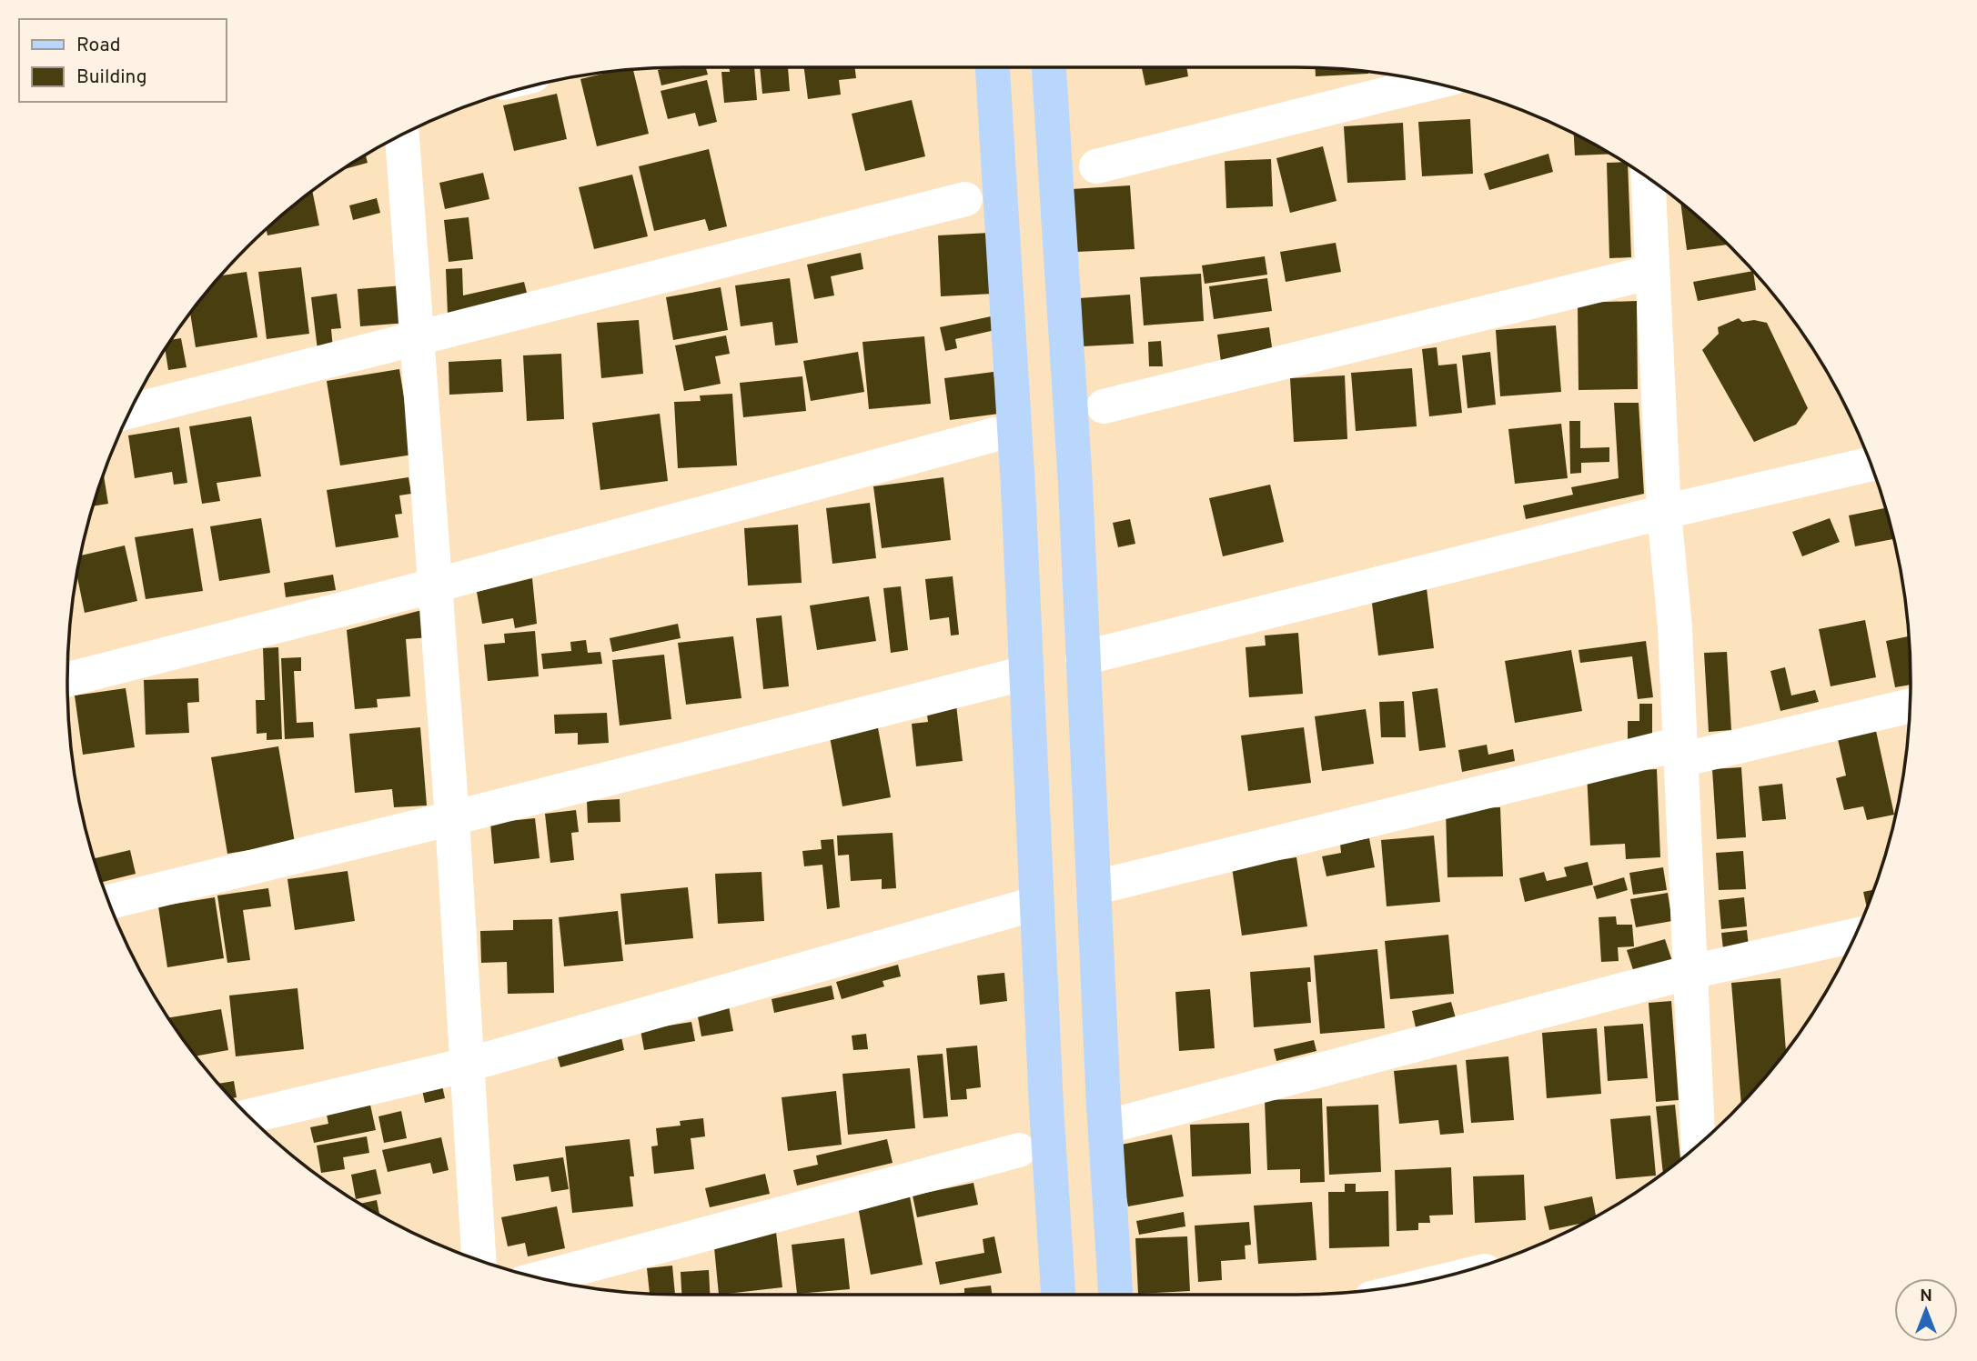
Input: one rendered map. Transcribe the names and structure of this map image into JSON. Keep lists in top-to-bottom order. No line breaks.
{"legend":["Road","Building"],"north":"top"}
